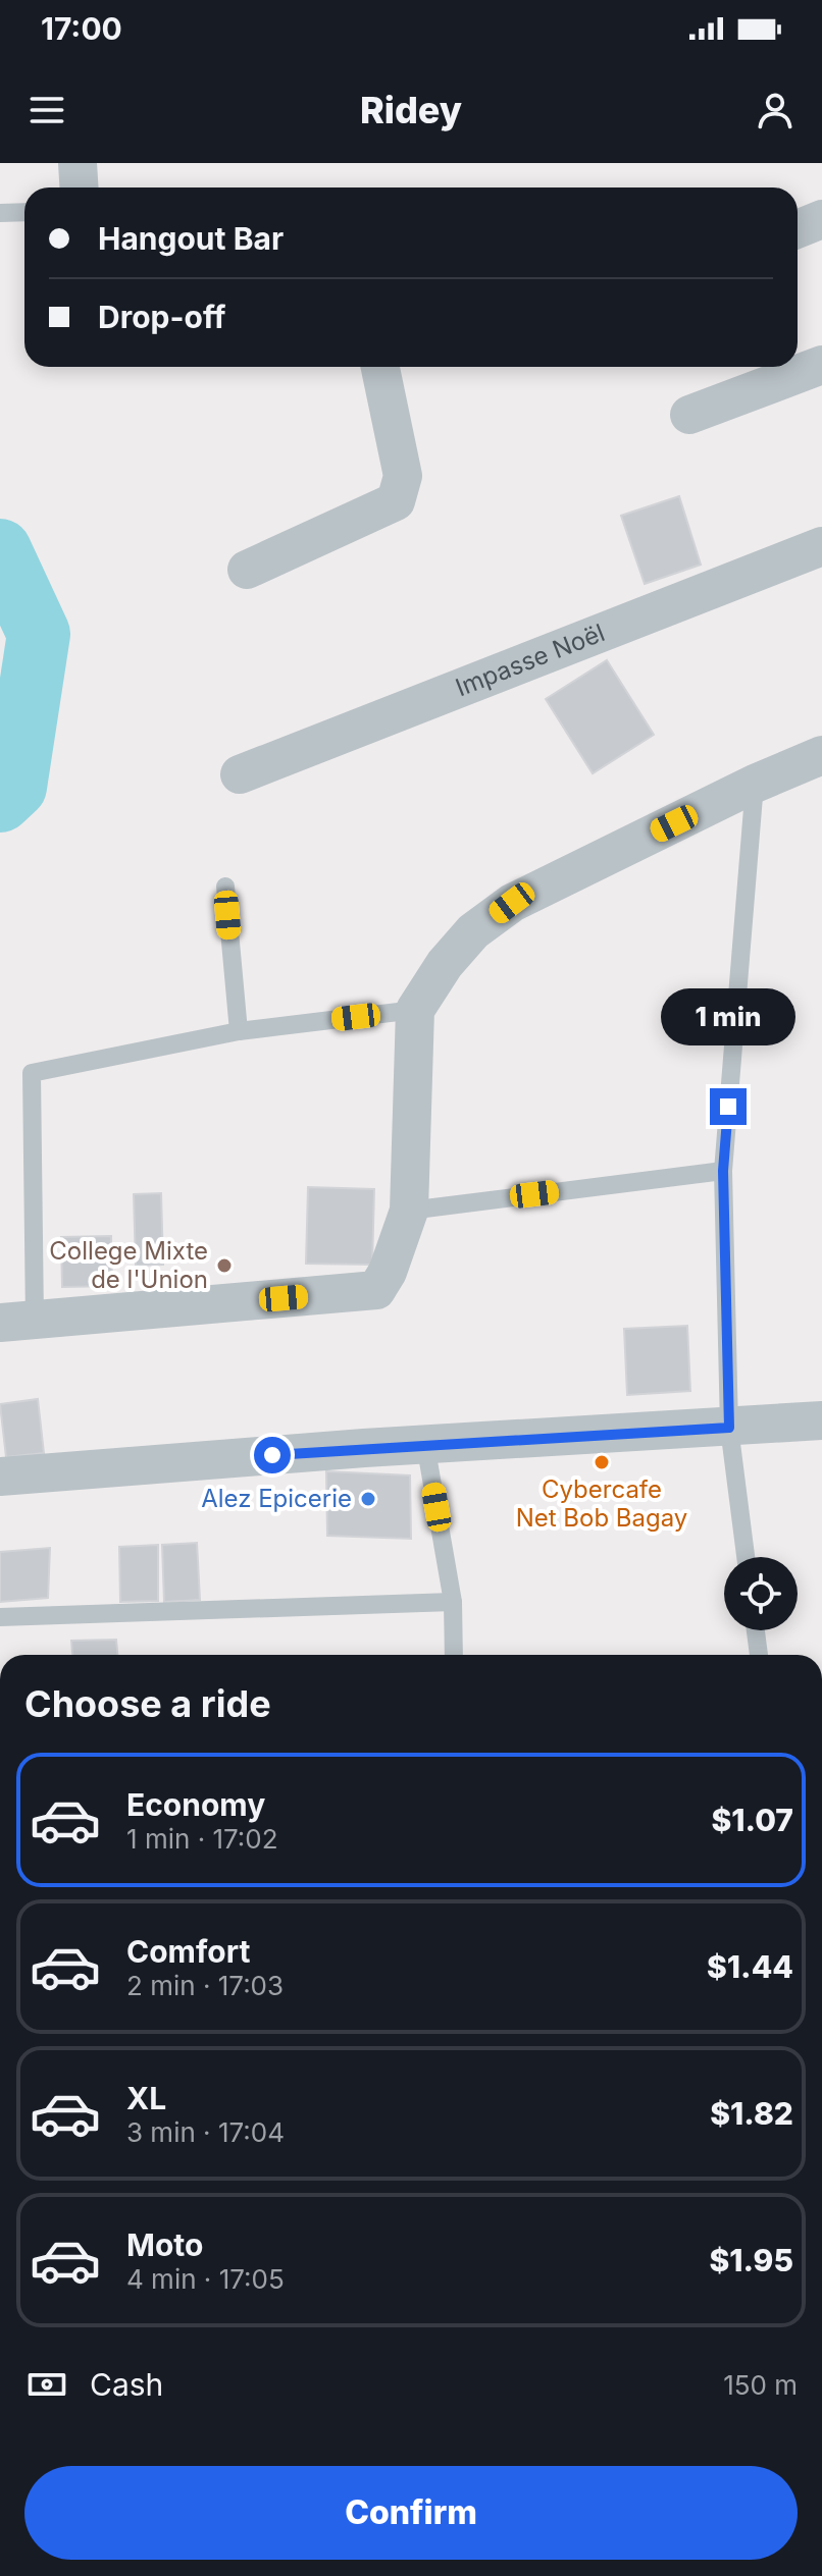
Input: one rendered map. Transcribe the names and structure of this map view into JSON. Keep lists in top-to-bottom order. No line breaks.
{"streets":{"street":["Impasse Noël"]},"places":["College Mixte de l'Union","Cybercafe Net Bob Bagay","Alez Epicerie"],"page":{"status":"17:00","header":"Ridey","banner":["Hangout Bar","Drop-off"],"bubble":"1 min","heading":"Choose a ride","list":[{"name":"Economy","note":"1 min · 17:02","value":"$1.07"},{"name":"Comfort","note":"2 min · 17:03","value":"$1.44"},{"name":"XL","note":"3 min · 17:04","value":"$1.82"},{"name":"Moto","note":"4 min · 17:05","value":"$1.95"}],"pay":["Cash","150 m"],"buttons":"Confirm"}}
